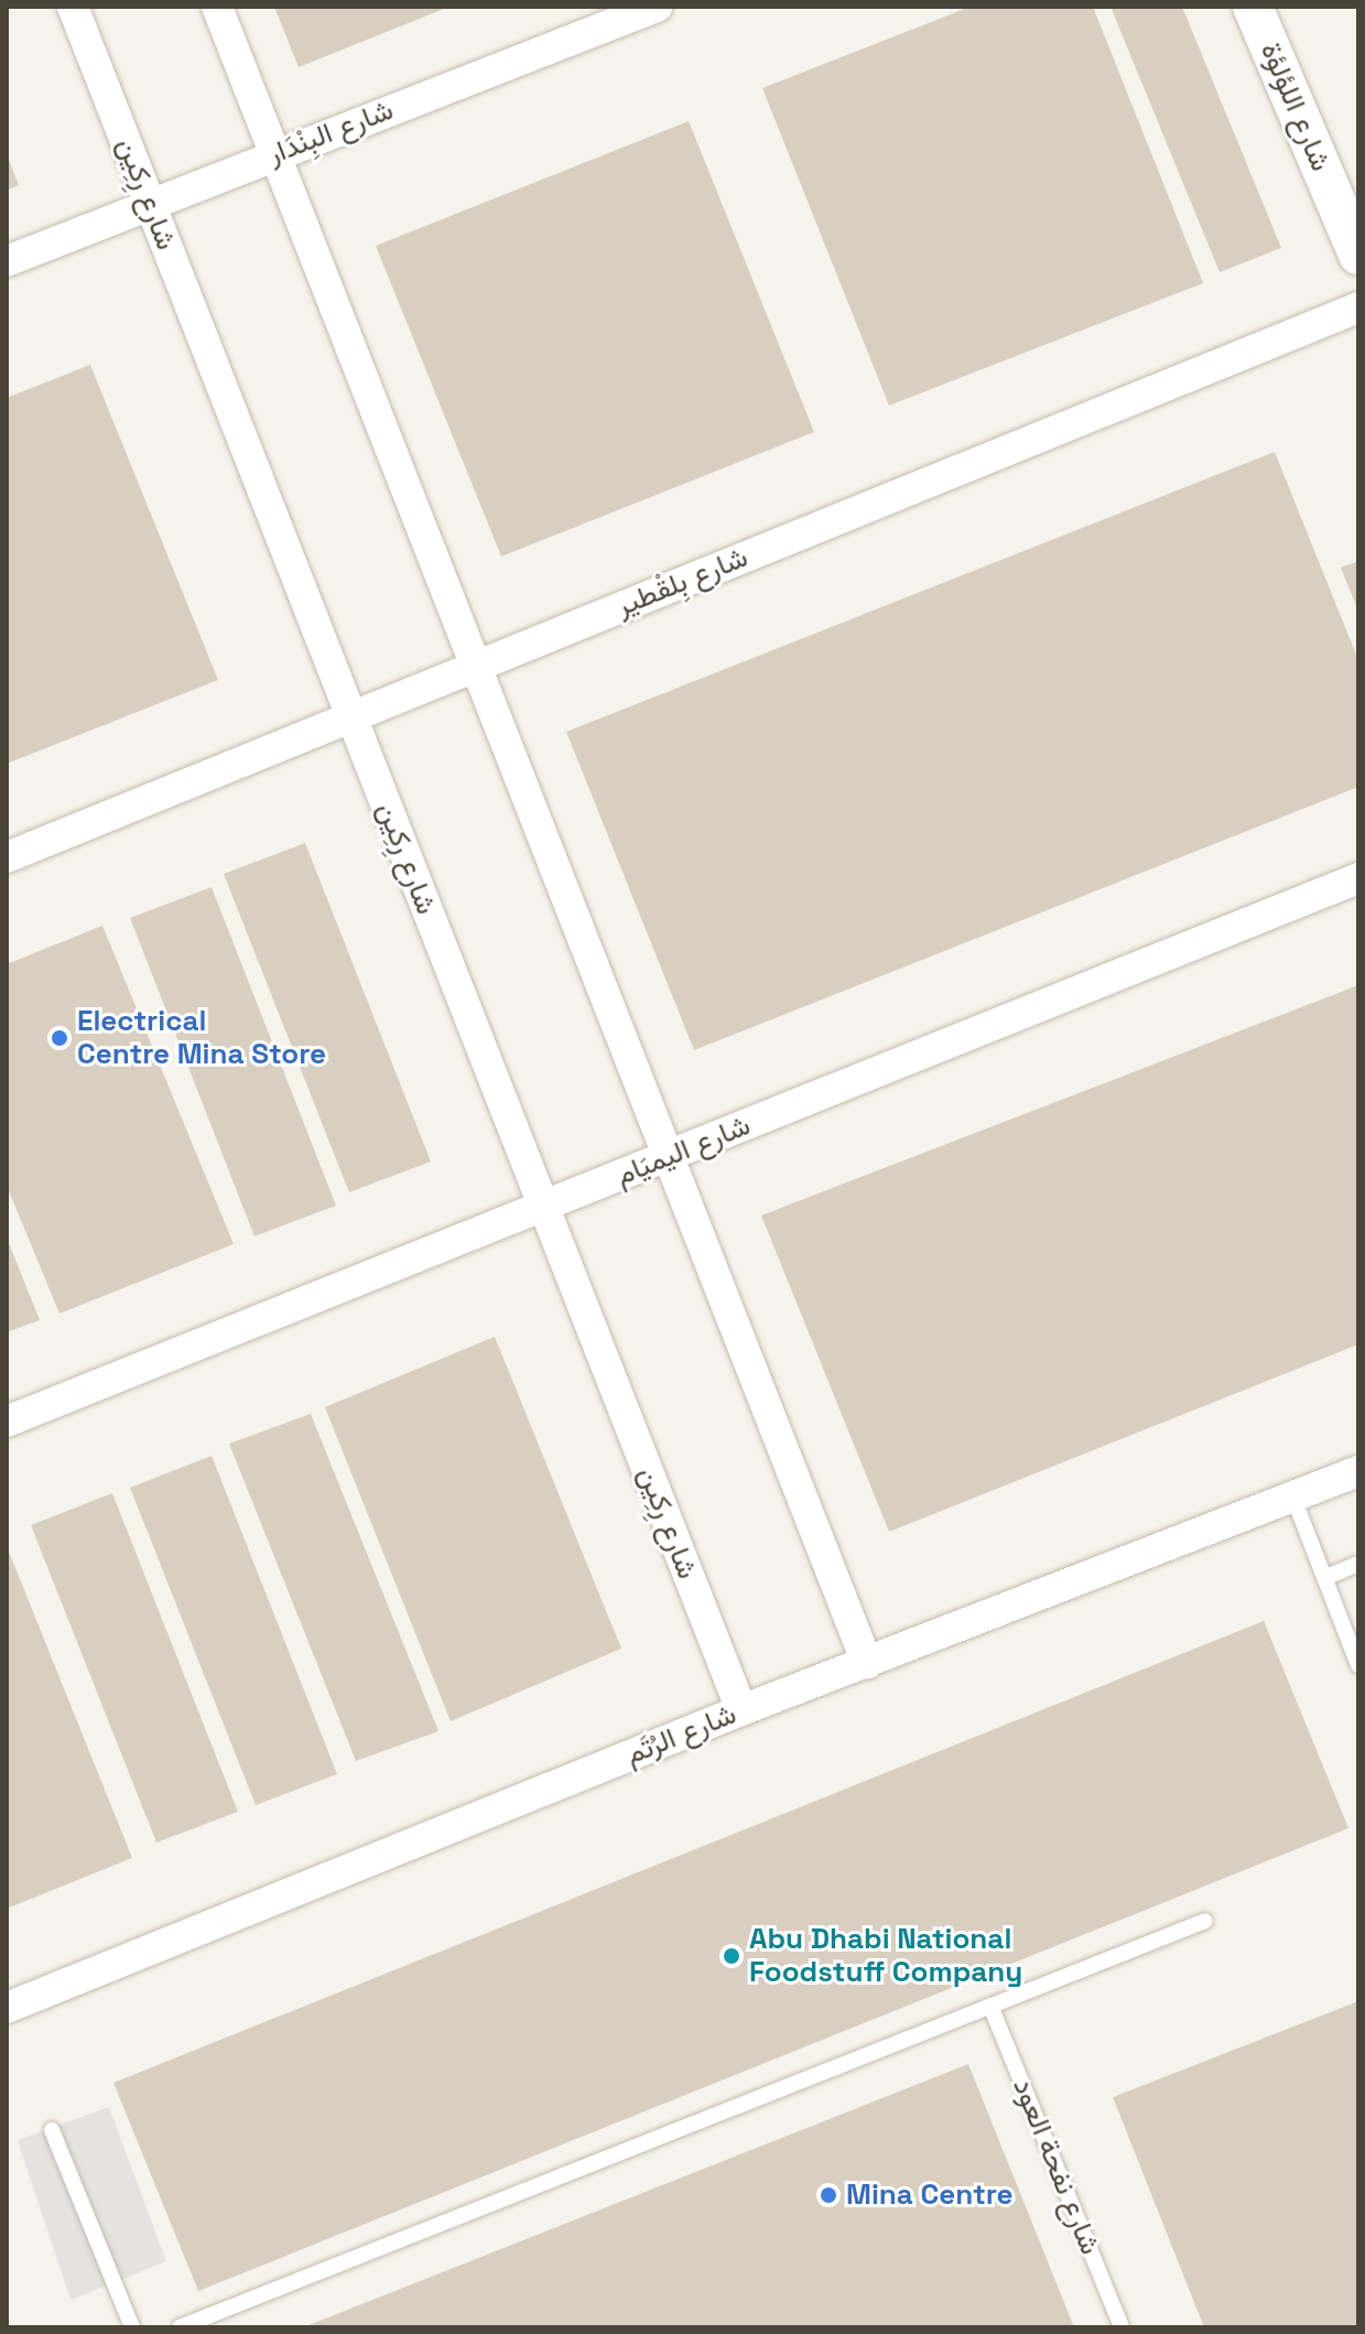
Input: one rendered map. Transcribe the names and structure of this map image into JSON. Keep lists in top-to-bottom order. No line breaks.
{"streets":{"street":["شارع اللؤلؤة","شارع البِنْدَار","شارع رِكِين","شارع بِلقْطير","شارع اليميَام","شارع الرُتَم"],"lane":["شارع نفحة العود"]},"crossings":[["شارع البِنْدَار","شارع رِكِين"],["شارع رِكِين","شارع بِلقْطير"],["شارع رِكِين","شارع اليميَام"],["شارع رِكِين","شارع الرُتَم"]],"places":["Electrical Centre Mina Store","Abu Dhabi National Foodstuff Company","Mina Centre"]}
